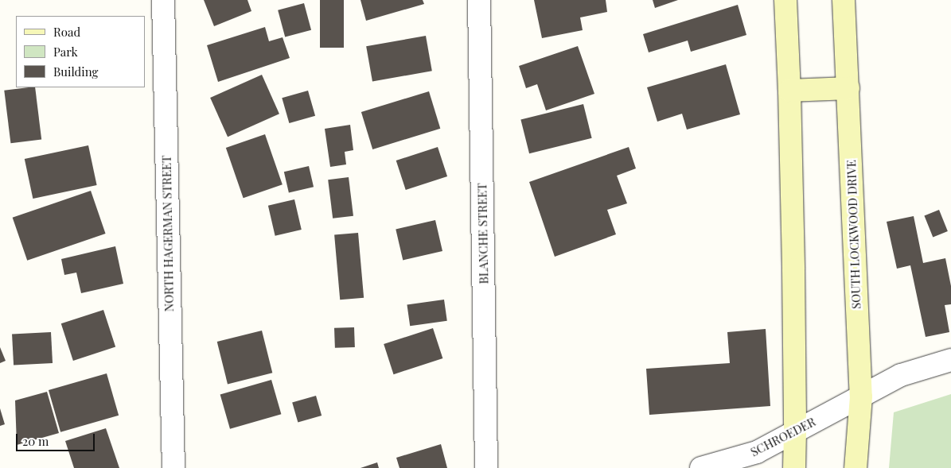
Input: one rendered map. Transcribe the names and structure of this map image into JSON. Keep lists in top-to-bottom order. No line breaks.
{"streets":{"main road":["SOUTH LOCKWOOD DRIVE"],"street":["NORTH HAGERMAN STREET","BLANCHE STREET","SCHROEDER"]},"crossings":[["SOUTH LOCKWOOD DRIVE","SCHROEDER"]],"legend":["Road","Park","Building"],"scale_bar":"20 m"}
